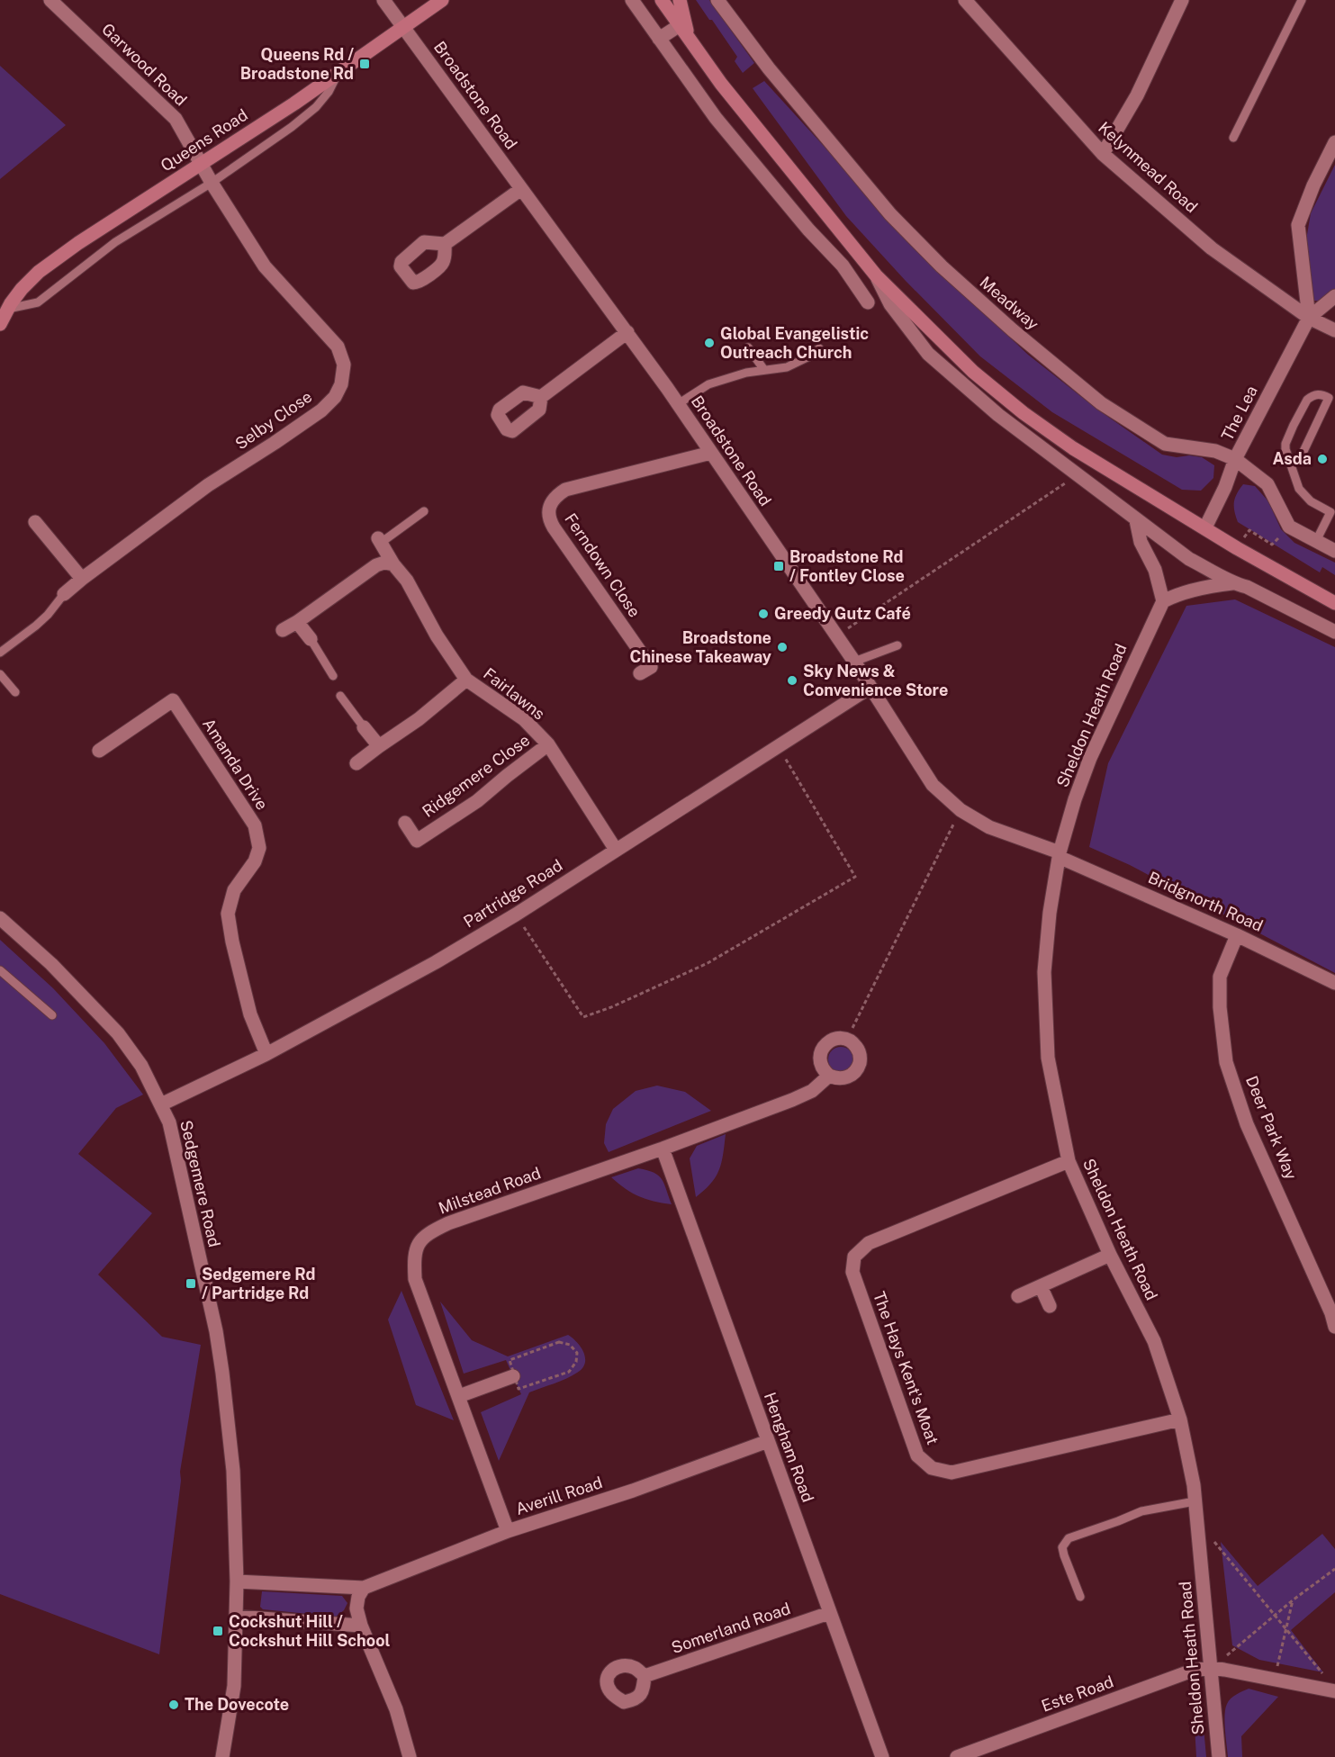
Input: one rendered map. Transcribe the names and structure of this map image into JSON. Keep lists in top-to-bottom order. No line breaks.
{"streets":{"street":["Garwood Road","Broadstone Road","Queens Road","Kelynmead Road","Meadway","The Lea","Selby Close","Ferndown Close","Fairlawns","Sheldon Heath Road","Amanda Drive","Ridgemere Close","Partridge Road","Bridgnorth Road","Deer Park Way","Sedgemere Road","Milstead Road","The Hays Kent's Moat","Hengham Road","Averill Road","Somerland Road","Este Road"]},"crossings":[["Garwood Road","Queens Road"],["Garwood Road","Selby Close"],["Broadstone Road","Queens Road"],["Broadstone Road","Ferndown Close"],["Broadstone Road","Sheldon Heath Road"],["Broadstone Road","Partridge Road"],["Broadstone Road","Bridgnorth Road"],["Queens Road","Selby Close"],["Kelynmead Road","The Lea"],["Meadway","The Lea"],["Fairlawns","Ridgemere Close"],["Fairlawns","Partridge Road"],["Sheldon Heath Road","Bridgnorth Road"],["Sheldon Heath Road","The Hays Kent's Moat"],["Sheldon Heath Road","Este Road"],["Amanda Drive","Partridge Road"],["Partridge Road","Sedgemere Road"],["Bridgnorth Road","Deer Park Way"],["Sedgemere Road","Averill Road"],["Milstead Road","Hengham Road"],["Milstead Road","Averill Road"],["Hengham Road","Averill Road"],["Hengham Road","Somerland Road"]],"places":{"transit":["Queens Rd / Broadstone Rd","Broadstone Rd / Fontley Close","Sedgemere Rd / Partridge Rd","Cockshut Hill / Cockshut Hill School"],"other":["Global Evangelistic Outreach Church","Asda","Greedy Gutz Café","Broadstone Chinese Takeaway","Sky News & Convenience Store","The Dovecote"]}}
